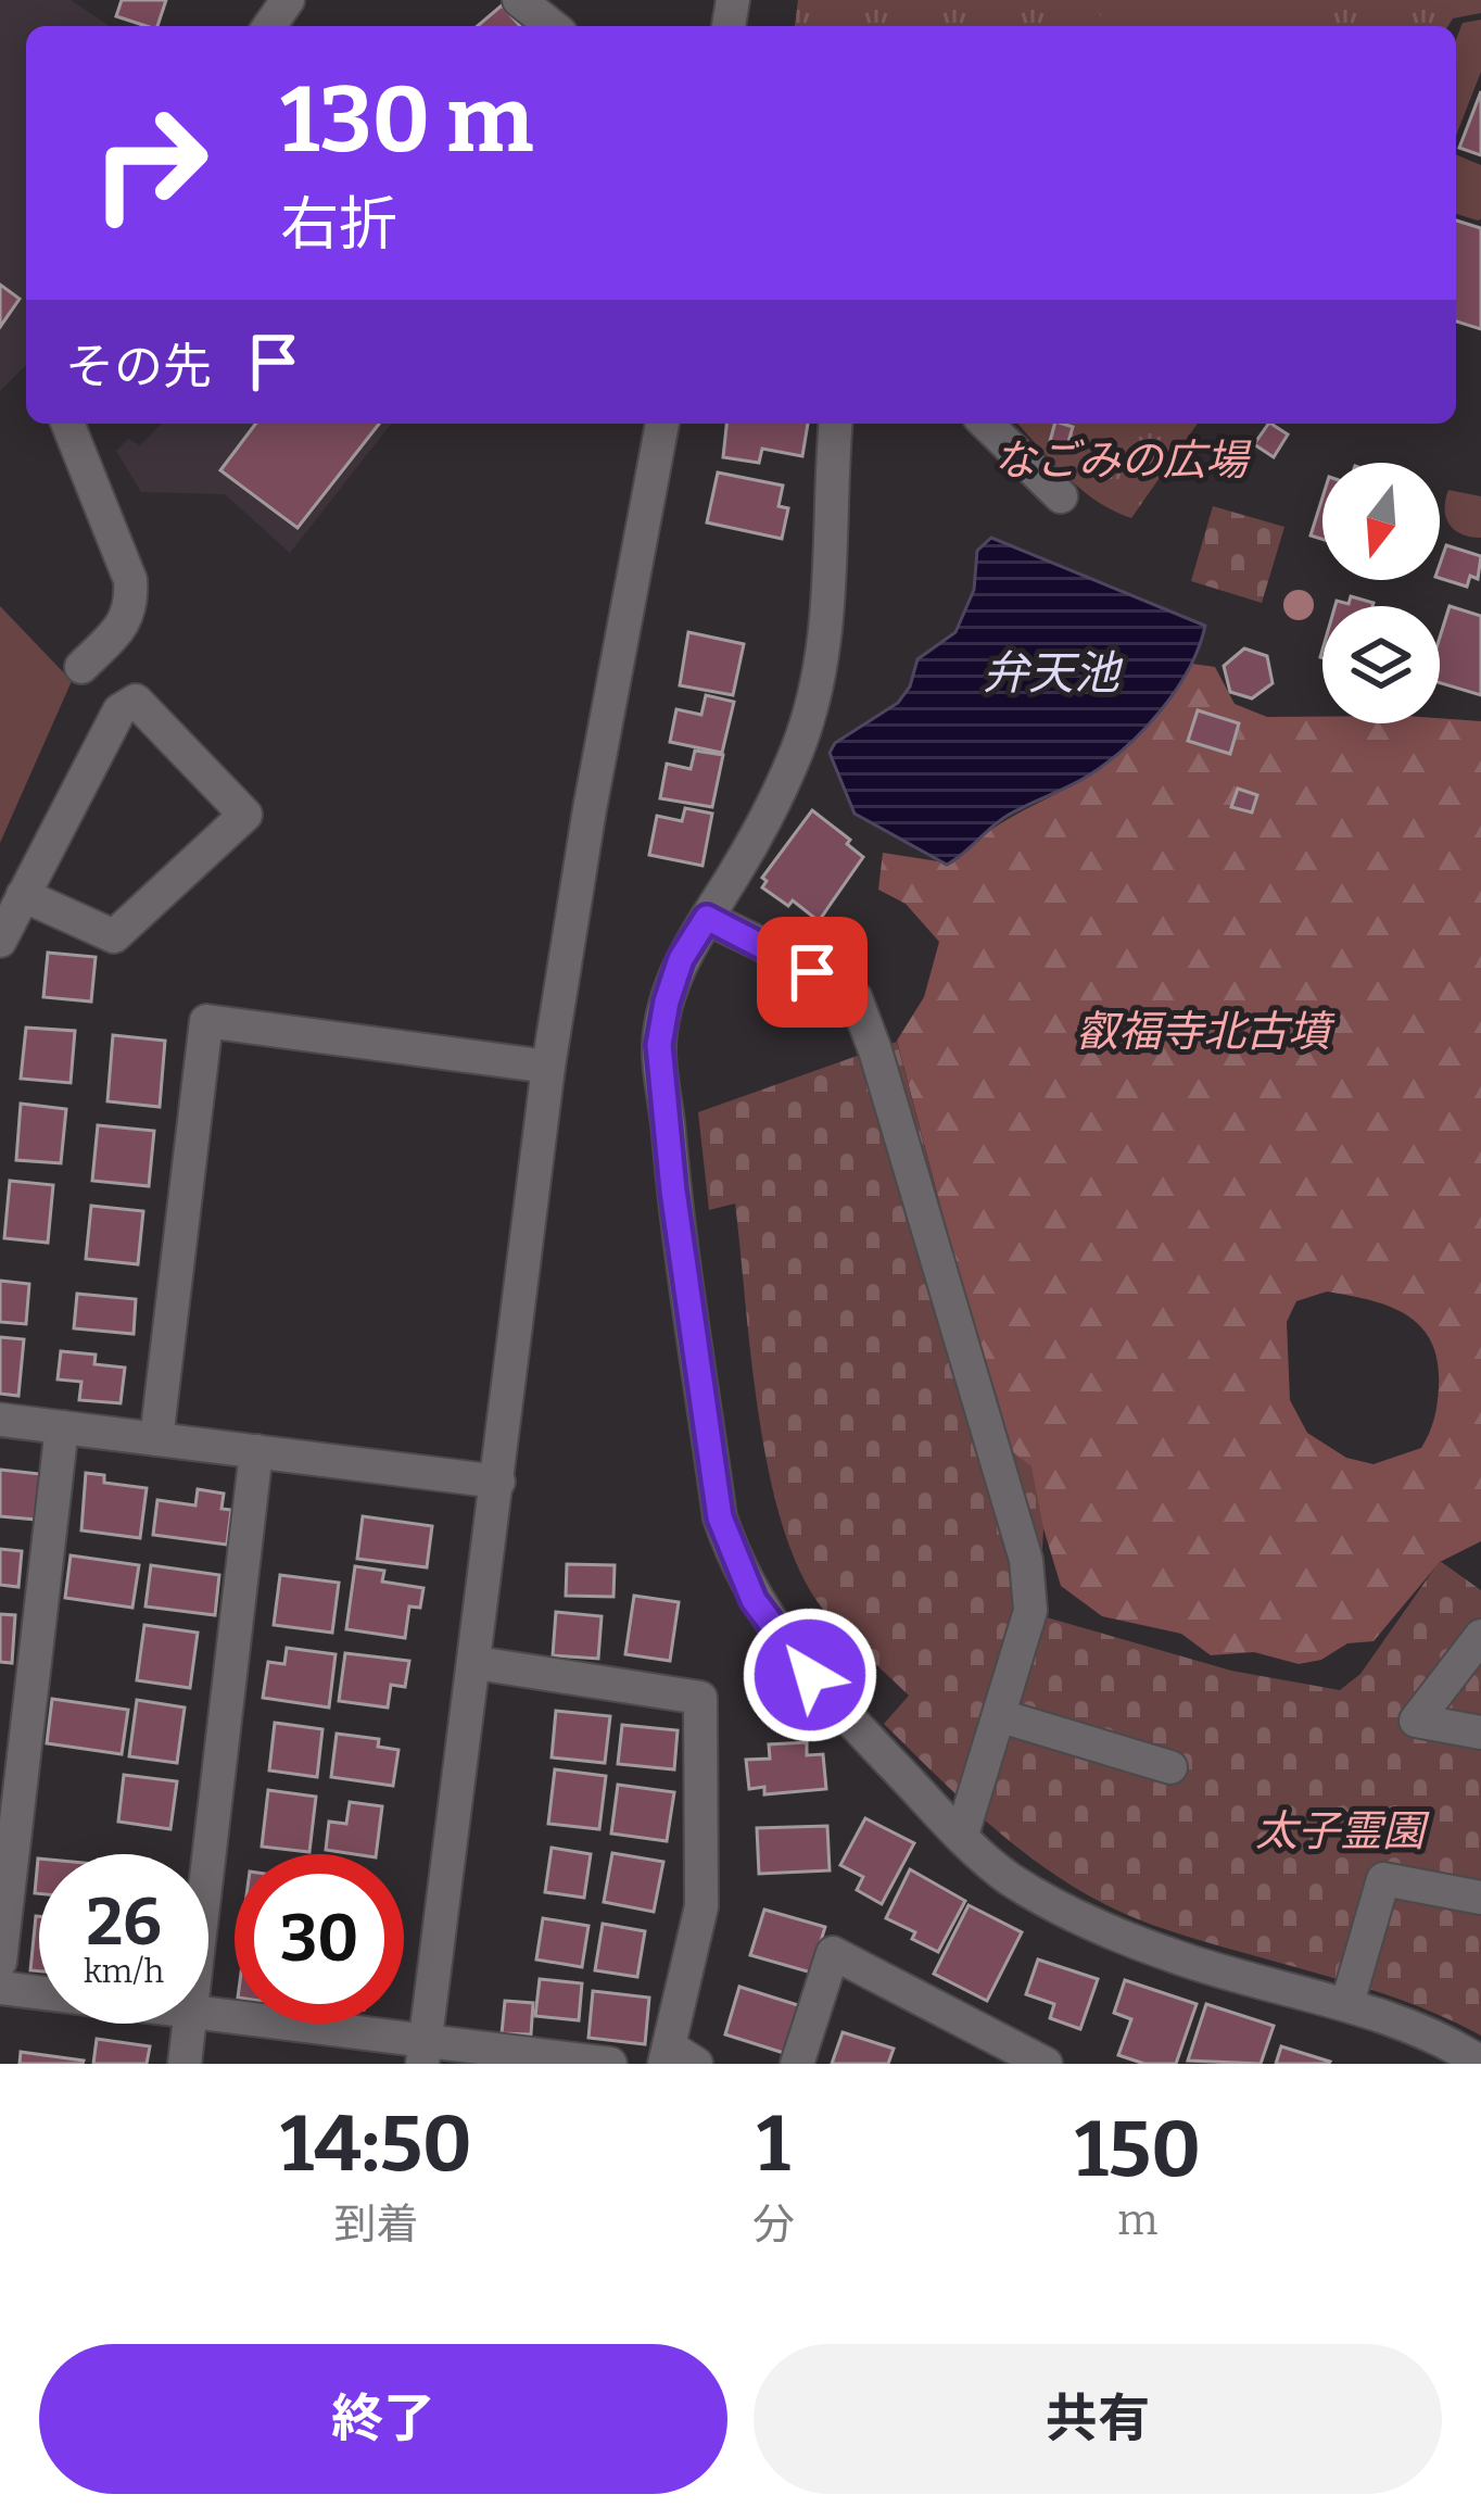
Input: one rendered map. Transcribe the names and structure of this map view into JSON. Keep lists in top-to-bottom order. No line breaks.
{"water":["弁天池"],"parks":["なごみの広場","叡福寺北古墳","太子霊園"],"north":"bottom","page":{"turn":["130 m","右折"],"then":"その先","speed":"26 km/h","limit":"30","eta":["14:50","到着","1","分","150","m"],"buttons":["終了","共有"]}}
